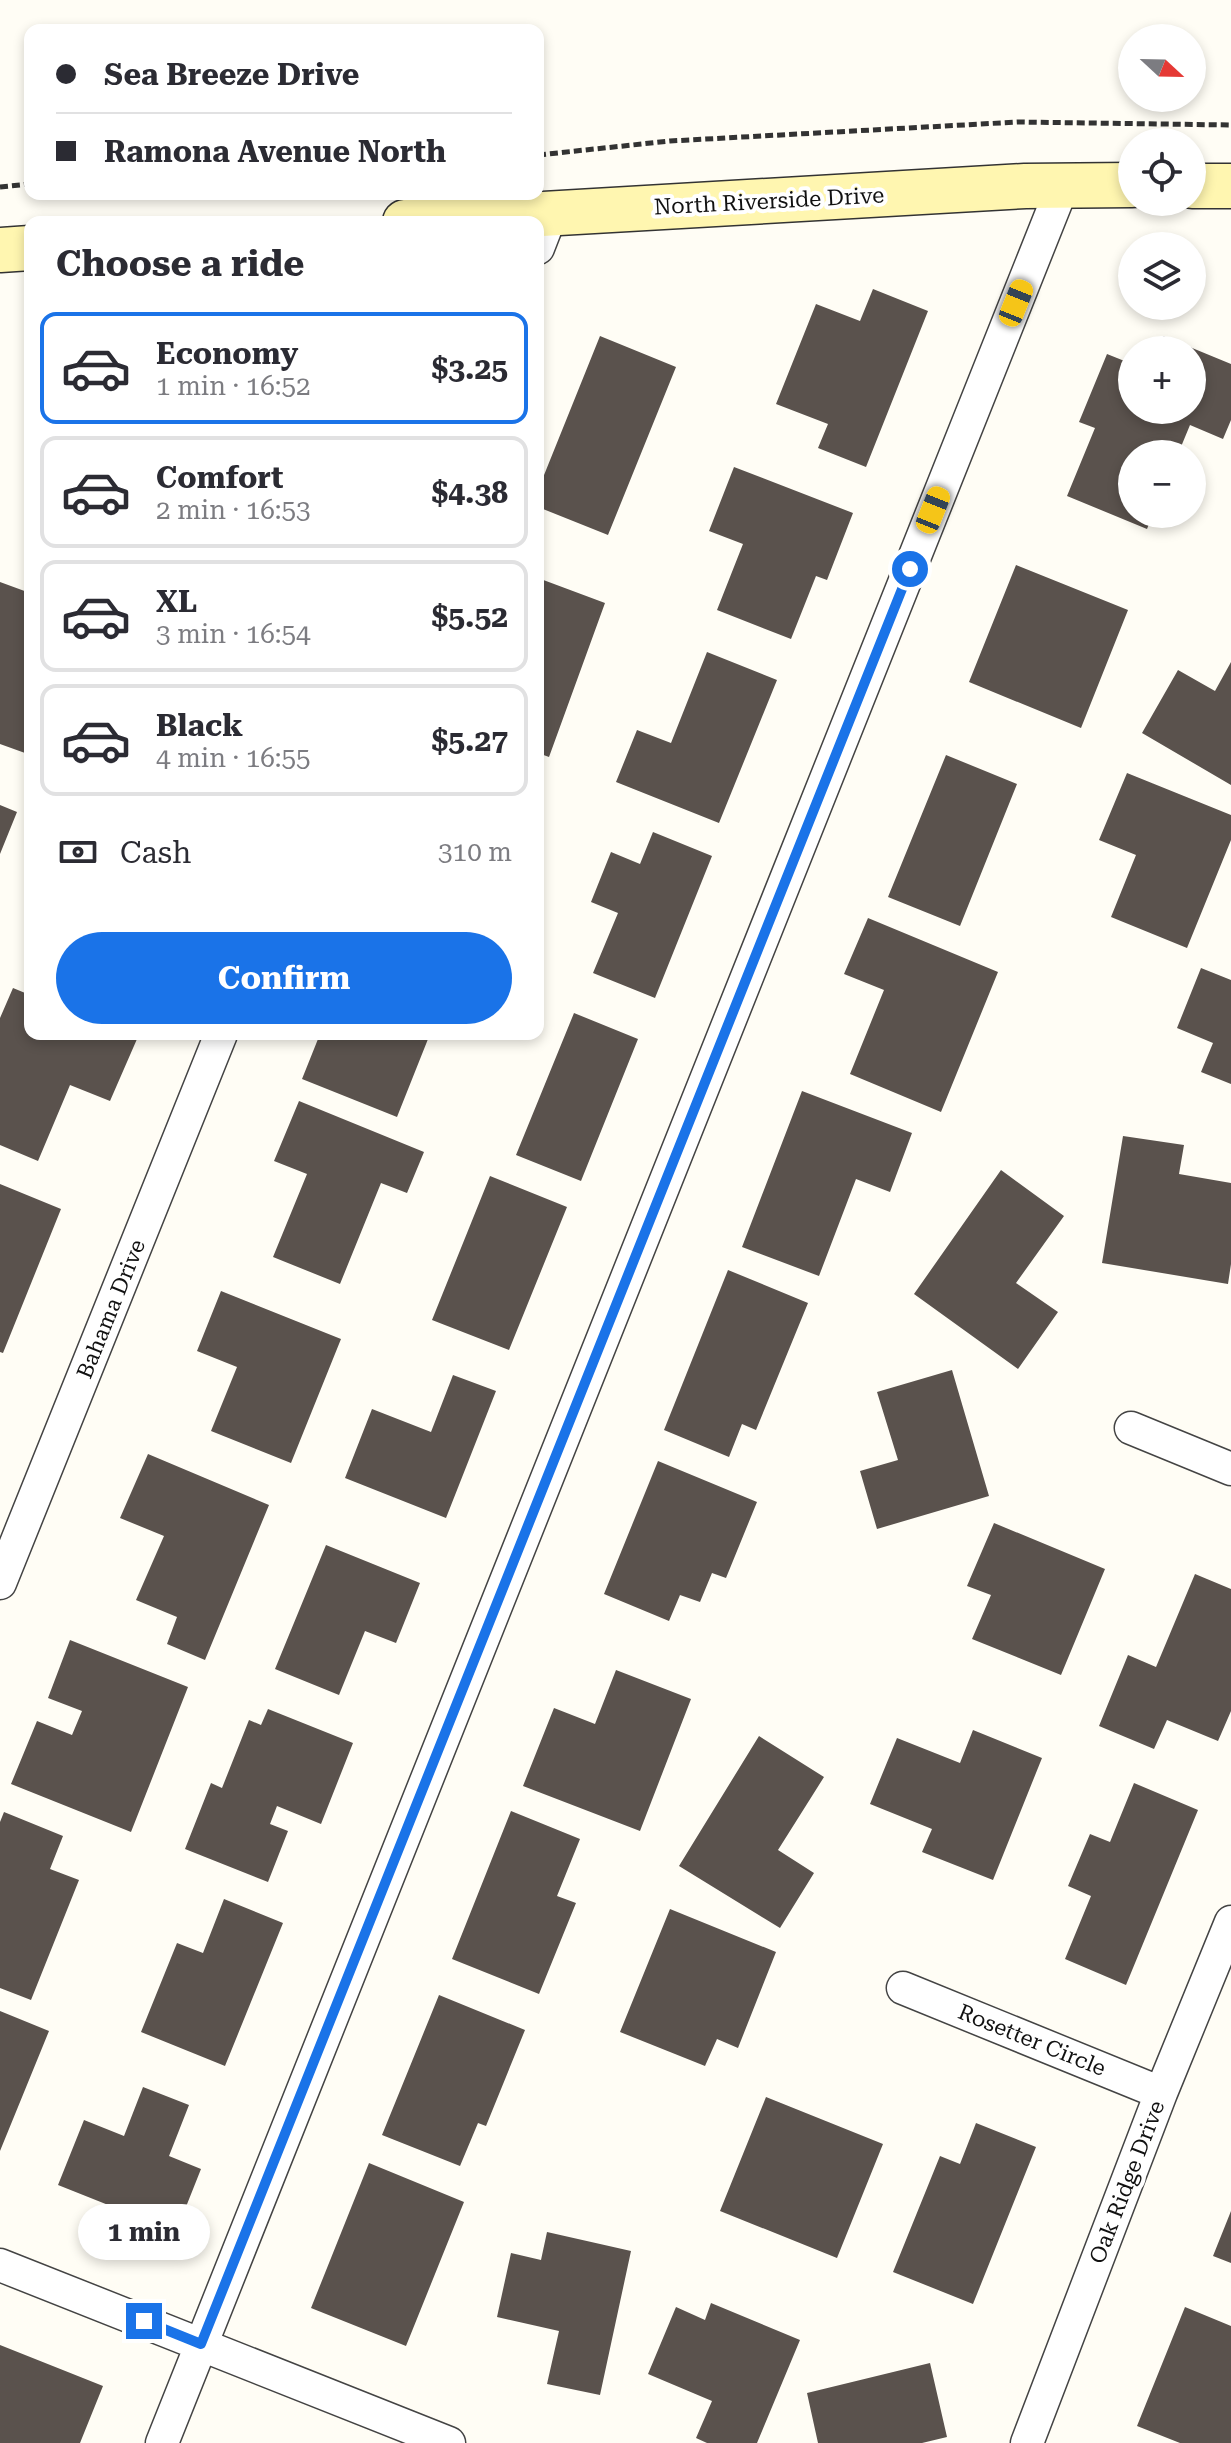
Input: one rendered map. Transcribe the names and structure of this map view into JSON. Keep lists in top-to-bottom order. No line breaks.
{"streets":{"street":["North Riverside Drive","Bahama Drive","Rosetter Circle","Oak Ridge Drive"]},"crossings":[["Rosetter Circle","Oak Ridge Drive"]],"north":"right","page":{"map_buttons":["+","−"],"banner":["Sea Breeze Drive","Ramona Avenue North"],"heading":"Choose a ride","list":[{"name":"Economy","note":"1 min · 16:52","value":"$3.25"},{"name":"Comfort","note":"2 min · 16:53","value":"$4.38"},{"name":"XL","note":"3 min · 16:54","value":"$5.52"},{"name":"Black","note":"4 min · 16:55","value":"$5.27"}],"pay":["Cash","310 m"],"buttons":"Confirm","bubble":"1 min"}}
